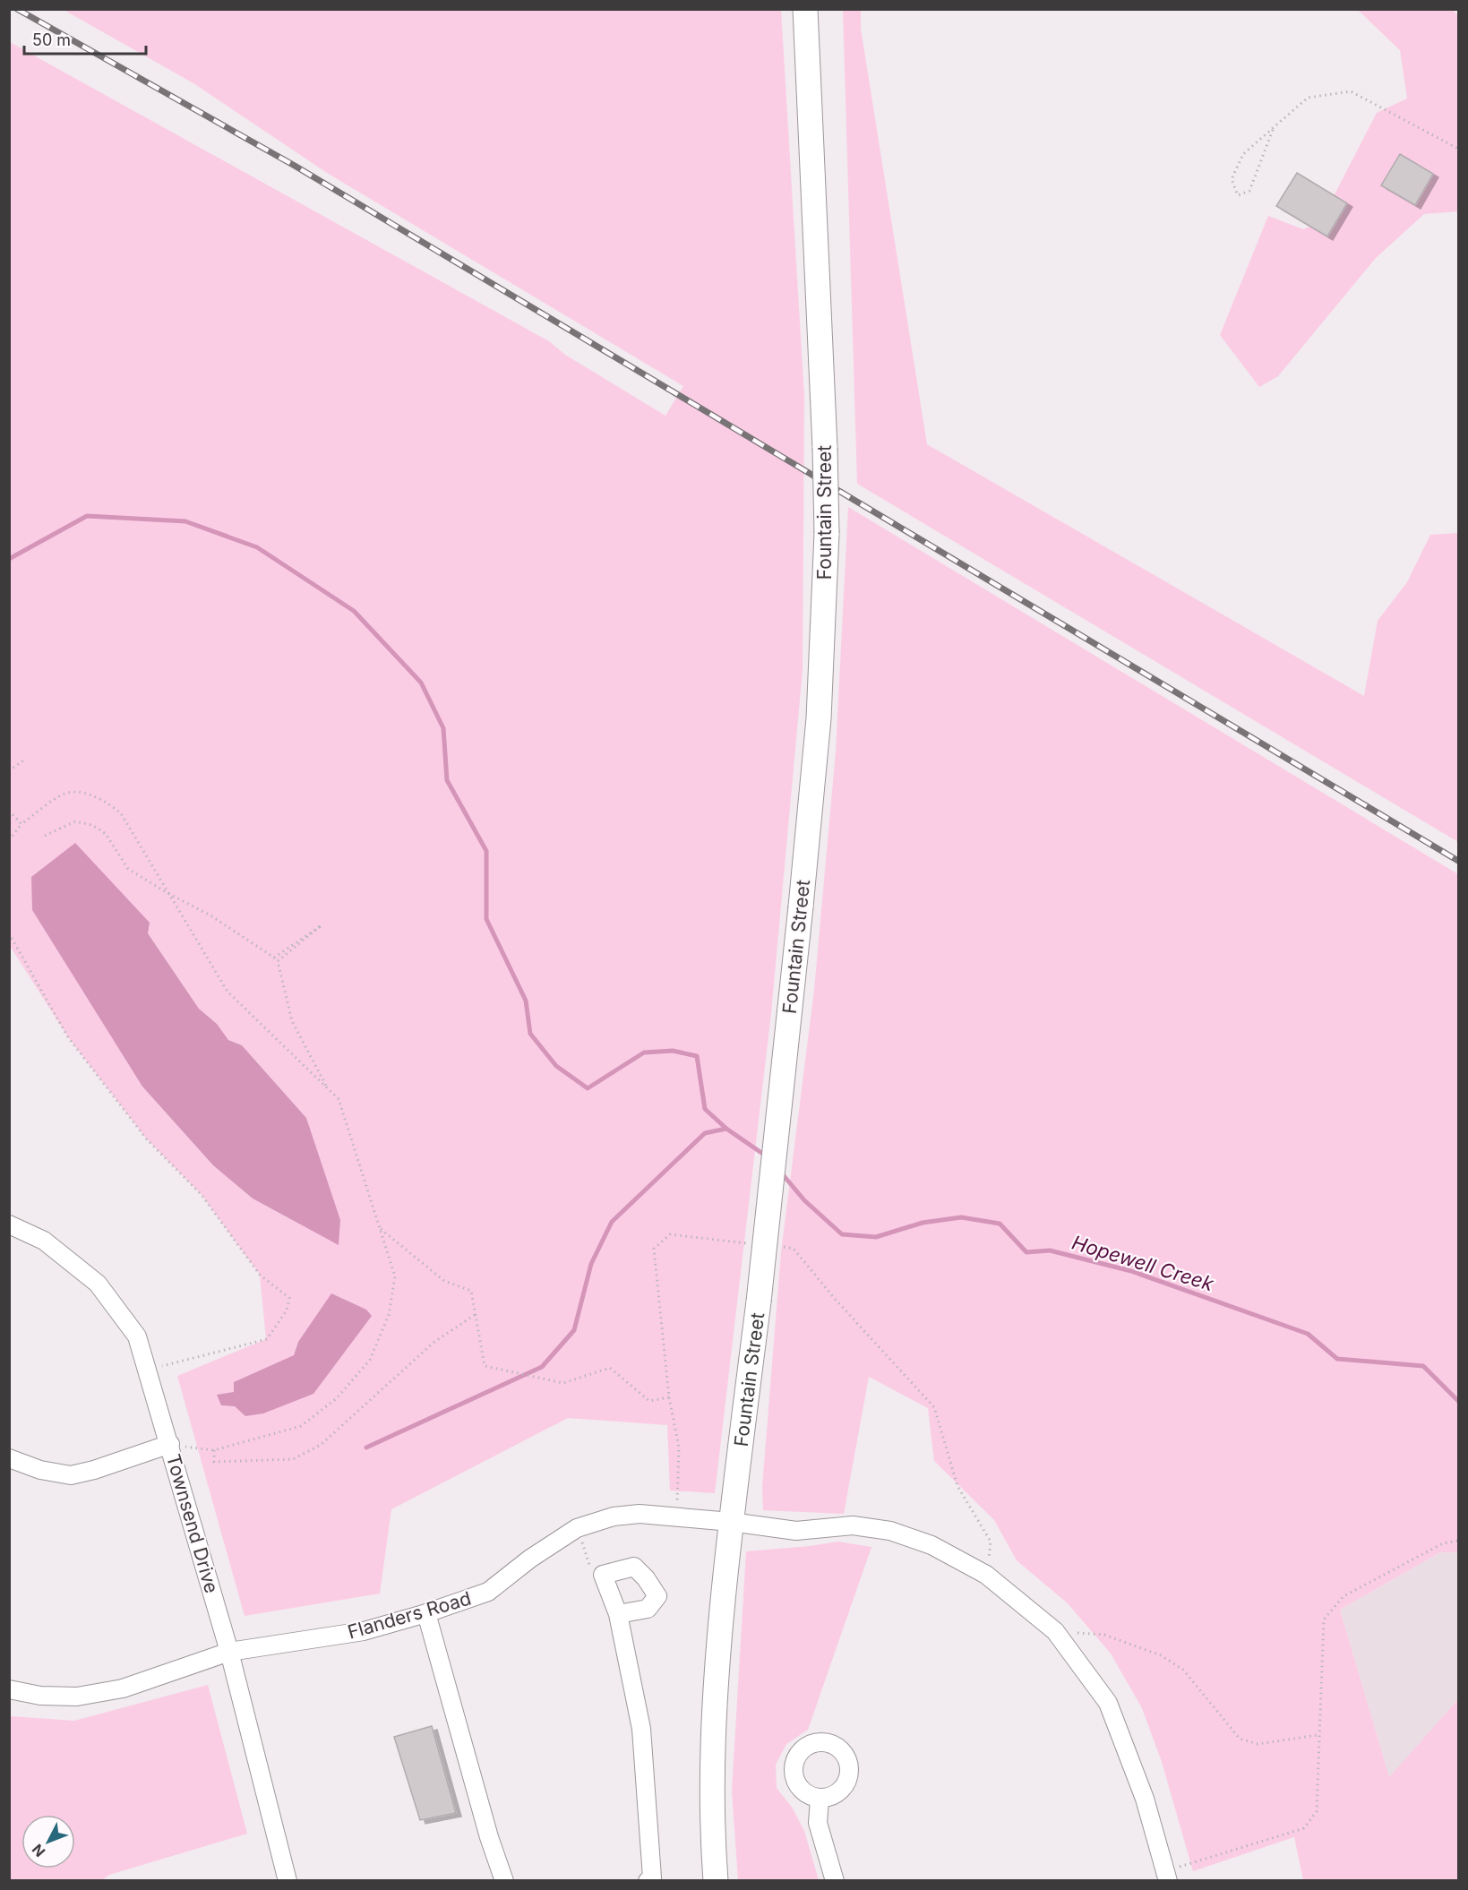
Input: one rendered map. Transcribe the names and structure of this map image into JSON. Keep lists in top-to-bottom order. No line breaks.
{"streets":{"main road":["Fountain Street"],"street":["Townsend Drive","Flanders Road"]},"crossings":[["Fountain Street","Flanders Road"],["Townsend Drive","Flanders Road"]],"water":["Hopewell Creek"],"scale_bar":"50 m","north":"bottom left"}
